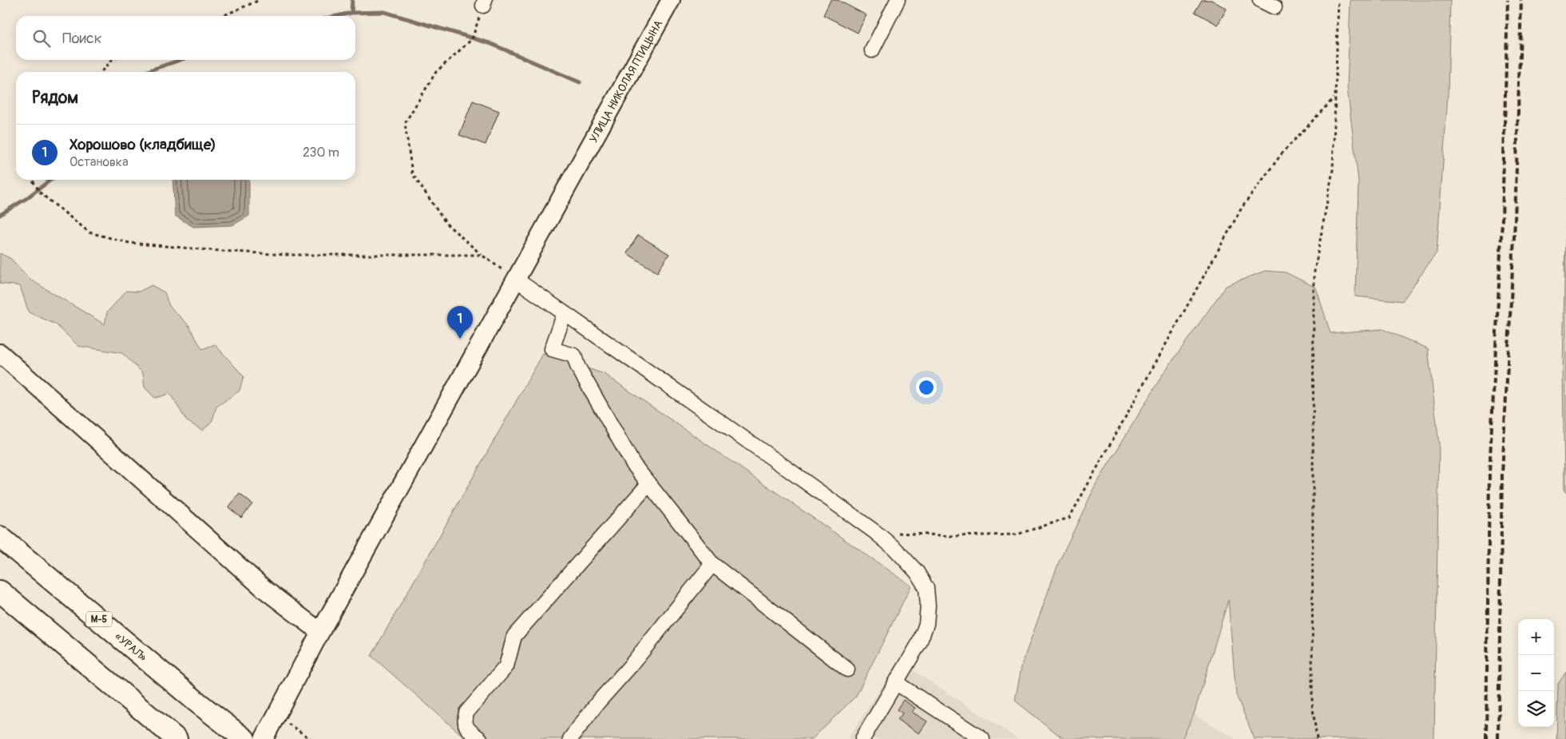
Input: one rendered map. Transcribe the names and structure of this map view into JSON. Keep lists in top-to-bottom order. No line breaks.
{"streets":{"highway":["М-5","«УРАЛ»"],"main road":["УЛИЦА НИКОЛАЯ ПТИЦЫНА"]},"page":{"search":"Поиск","heading":"Рядом","list":[{"mark":"1","name":"Хорошово (кладбище)","note":"Остановка","value":"230 m"}],"pins":"1","map_buttons":["+","−"]}}
